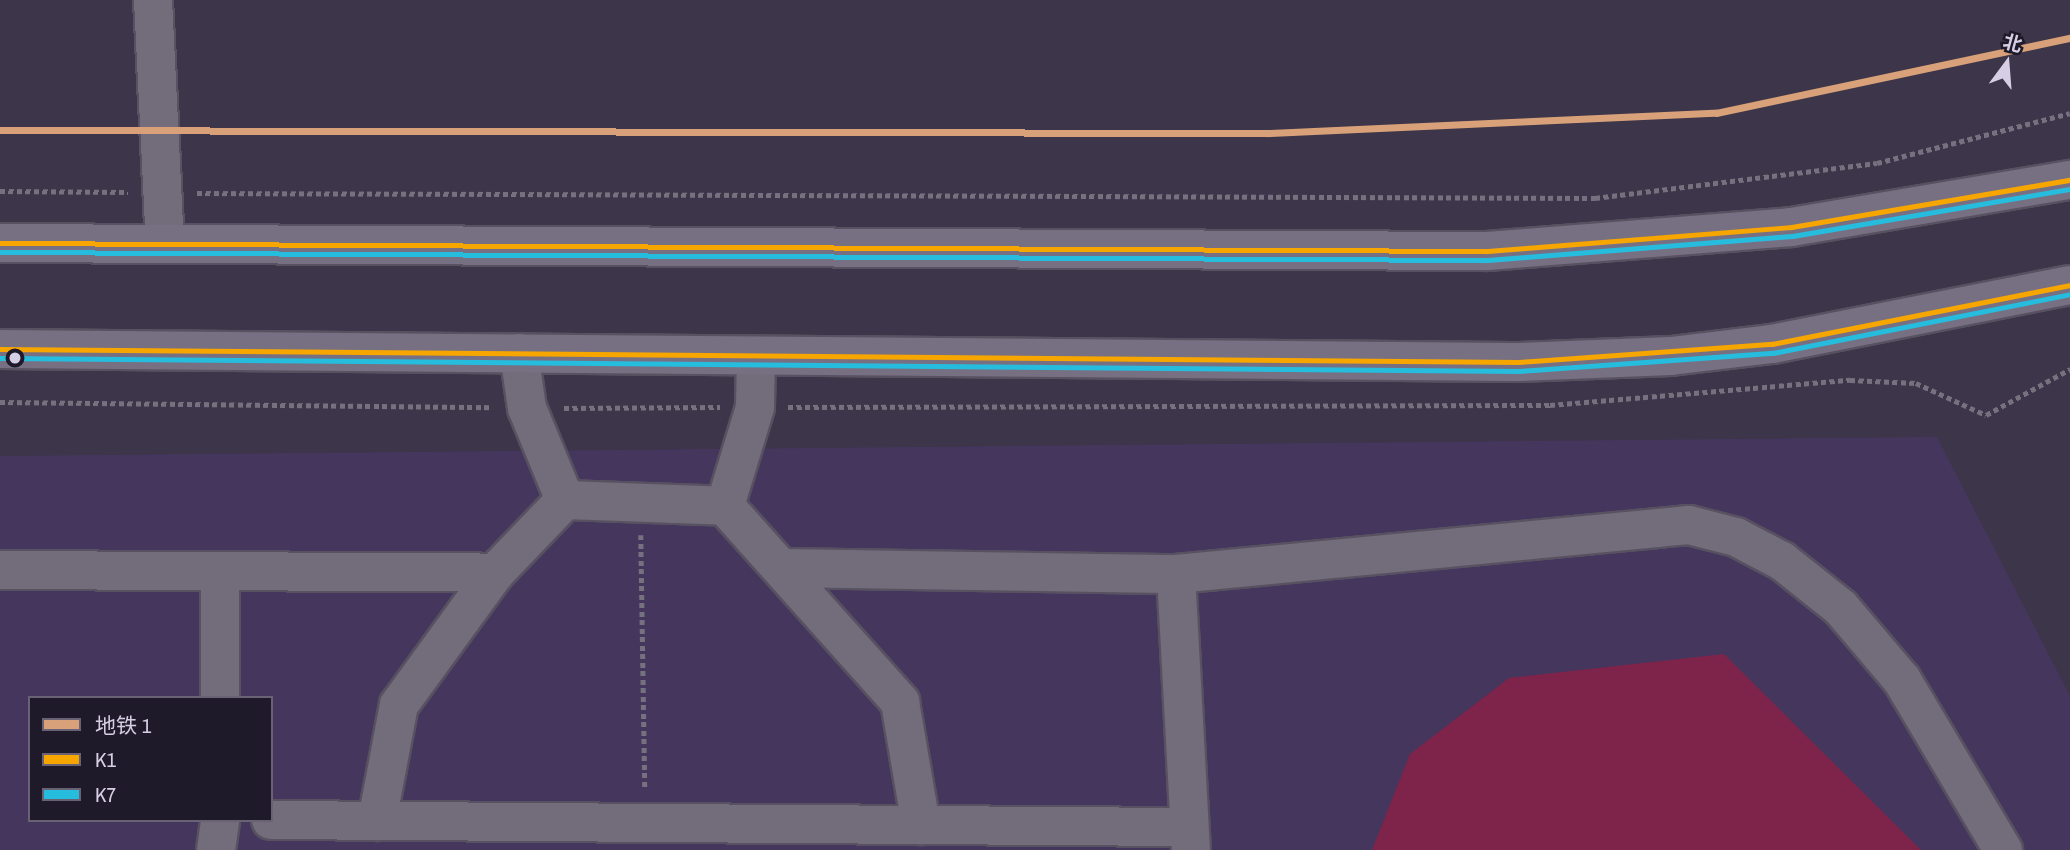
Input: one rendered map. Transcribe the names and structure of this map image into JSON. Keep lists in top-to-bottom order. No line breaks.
{"lines":["metro line 1","transit line K1","transit line K7"],"legend":["地铁 1","K1","K7"],"north":"top"}
